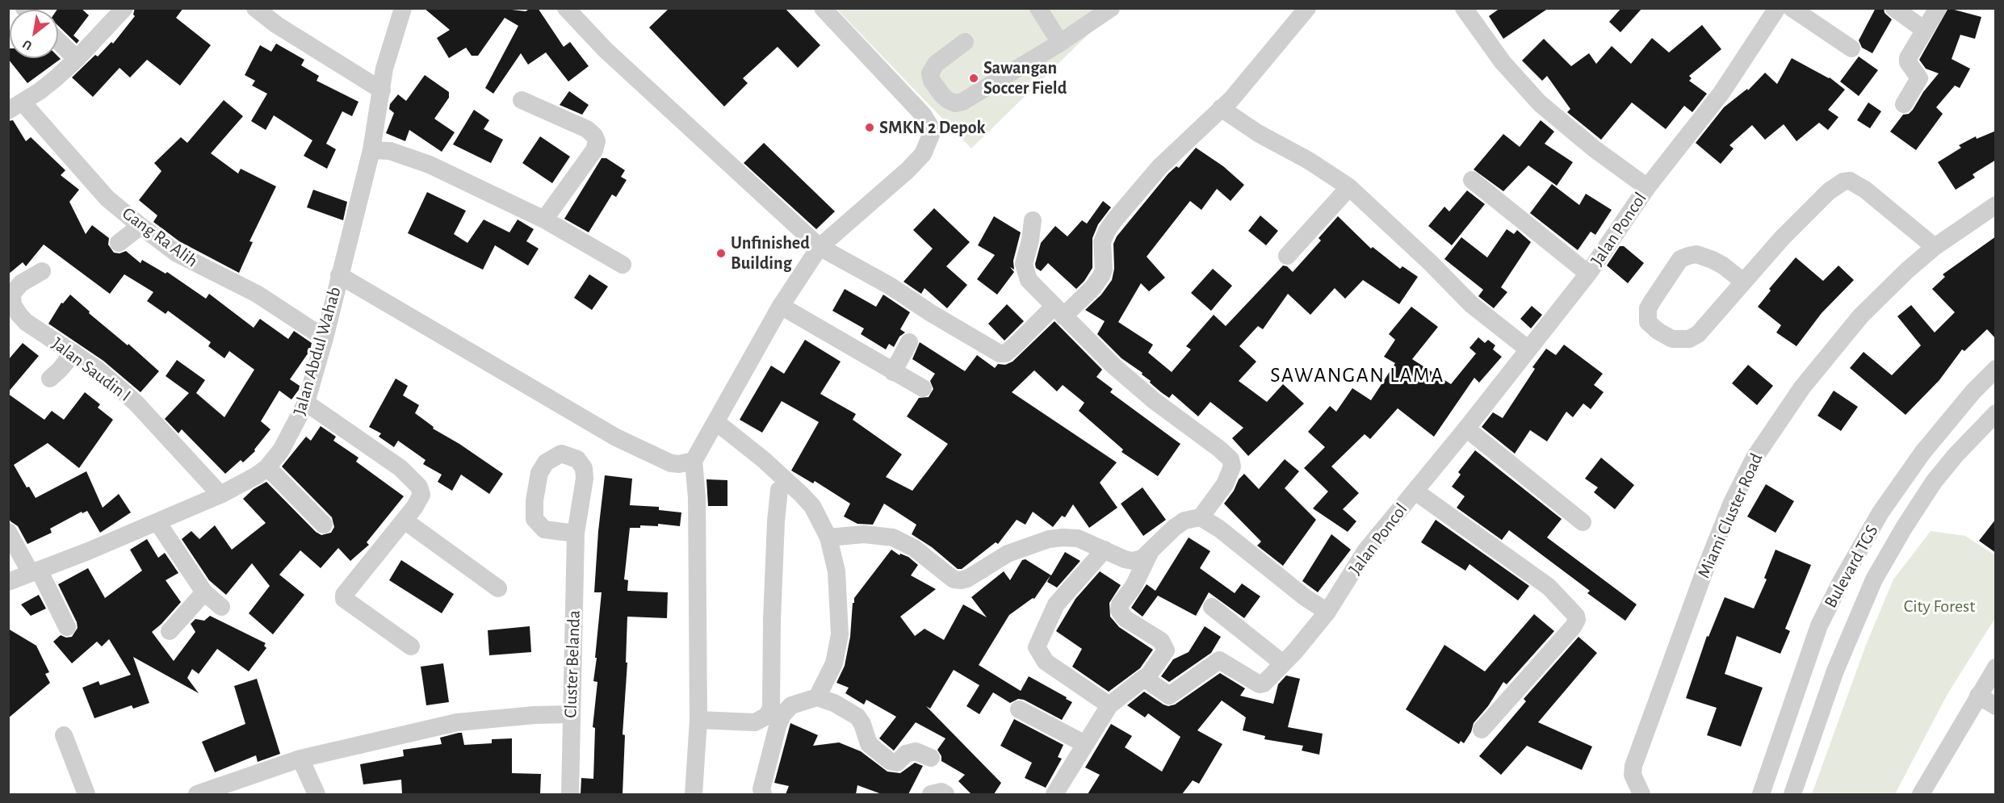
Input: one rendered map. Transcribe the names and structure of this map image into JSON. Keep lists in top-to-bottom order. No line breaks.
{"streets":{"street":["Jalan Poncol","Gang Ra Alih","Jalan Abdul Wahab","Jalan Saudin I","Miami Cluster Road","Bulevard TGS","Cluster Belanda"]},"crossings":[["Gang Ra Alih","Jalan Abdul Wahab"],["Jalan Abdul Wahab","Jalan Saudin I"]],"districts":["SAWANGAN LAMA"],"parks":["City Forest"],"places":["Sawangan Soccer Field","SMKN 2 Depok","Unfinished Building"],"north":"bottom left"}
